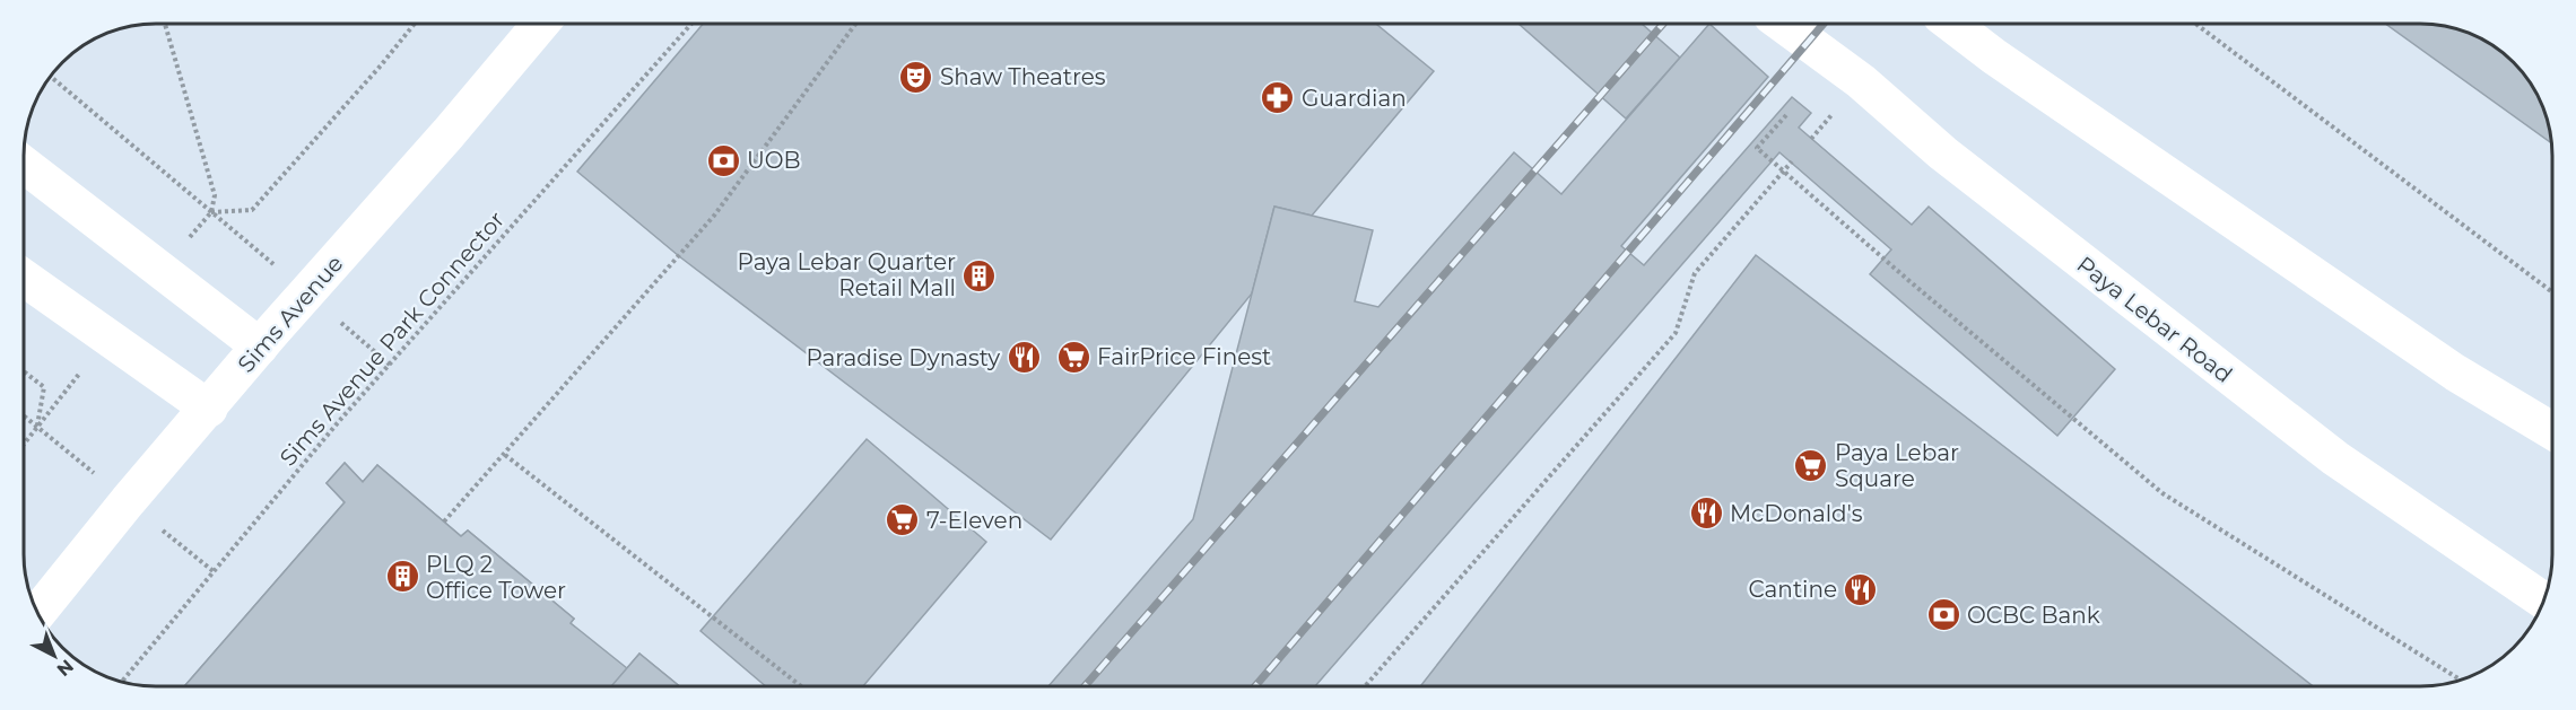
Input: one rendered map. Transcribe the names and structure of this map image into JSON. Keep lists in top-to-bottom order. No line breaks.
{"streets":{"main road":["Sims Avenue","Paya Lebar Road"],"path":["Sims Avenue Park Connector"]},"places":{"theatre":["Shaw Theatres"],"pharmacy":["Guardian"],"bank":["UOB","OCBC Bank"],"building":["Paya Lebar Quarter Retail Mall","PLQ 2 Office Tower"],"supermarket":["FairPrice Finest","Paya Lebar Square","7-Eleven"],"restaurant":["Paradise Dynasty","McDonald's","Cantine"]},"north":"bottom right"}
